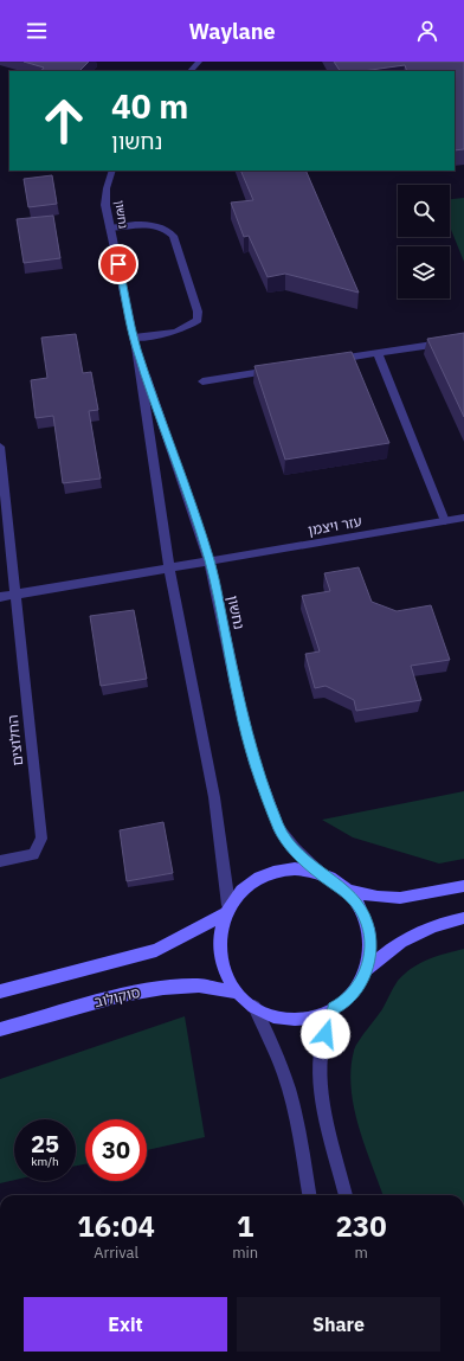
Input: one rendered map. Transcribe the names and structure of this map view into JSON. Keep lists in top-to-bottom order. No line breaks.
{"streets":{"main road":["סוקולוב"],"street":["נחשון","עזר ויצמן","החלוצים"]},"crossings":[["נחשון","עזר ויצמן"],["נחשון","סוקולוב"],["עזר ויצמן","החלוצים"]],"page":{"header":"Waylane","turn":["40 m","נחשון"],"speed":"25 km/h","limit":"30","eta":["16:04","Arrival","1","min","230","m"],"buttons":["Exit","Share"]}}
